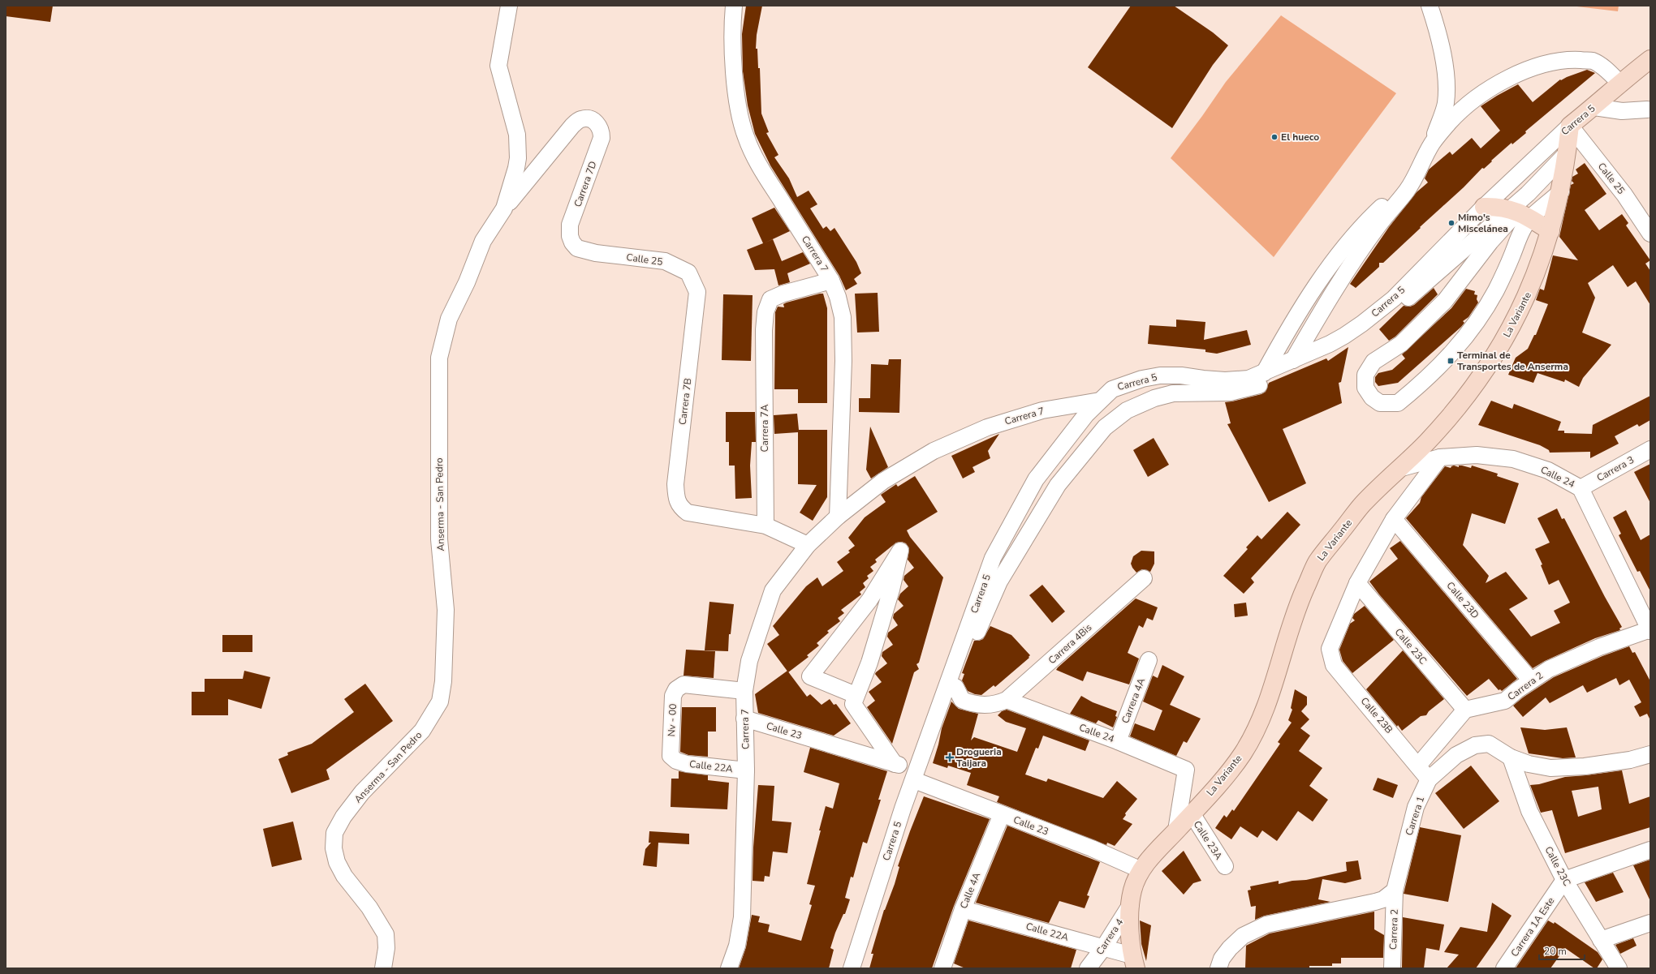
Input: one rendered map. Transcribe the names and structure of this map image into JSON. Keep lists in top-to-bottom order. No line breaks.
{"streets":{"main road":["Carrera 5","La Variante"],"street":["Calle 25","Carrera 7D","Carrera 7","Carrera 7B","Carrera 7A","Carrera 3","Calle 24","Anserma - San Pedro","Calle 23D","Carrera 4Bis","Calle 23C","Carrera 2","Carrera 4A","Calle 23B","Nv - 00","Calle 23","Calle 22A","Carrera 1","Calle 23A","Calle 4A","Carrera 1A Este","Carrera 4"]},"crossings":[["Carrera 5","Calle 25"],["Carrera 5","Carrera 7"],["Carrera 5","La Variante"],["Carrera 5","Calle 24"],["Carrera 5","Calle 23"],["Calle 25","Carrera 7D"],["Calle 25","La Variante"],["Calle 25","Carrera 7B"],["Carrera 7D","Anserma - San Pedro"],["Carrera 7","Carrera 7A"],["Carrera 7","Nv - 00"],["Carrera 7","Calle 23"],["Carrera 7","Calle 22A"],["La Variante","Calle 24"],["La Variante","Calle 23"],["La Variante","Calle 22A"],["La Variante","Calle 23A"],["La Variante","Carrera 4"],["Carrera 7B","Carrera 7A"],["Carrera 3","Calle 24"],["Calle 24","Carrera 4Bis"],["Calle 24","Carrera 2"],["Calle 24","Carrera 4A"],["Calle 23D","Carrera 2"],["Calle 23C","Carrera 2"],["Calle 23C","Calle 23B"],["Calle 23C","Carrera 1"],["Calle 23C","Carrera 1A Este"],["Carrera 2","Carrera 1"],["Calle 23B","Carrera 1"],["Nv - 00","Calle 22A"],["Calle 23","Calle 4A"],["Calle 22A","Calle 4A"],["Calle 22A","Carrera 4"]],"places":{"other":["El hueco","Mimo's Miscelánea"],"transit":["Terminal de Transportes de Anserma"],"health":["Drogueria Taijara"]},"scale_bar":"20 m"}
